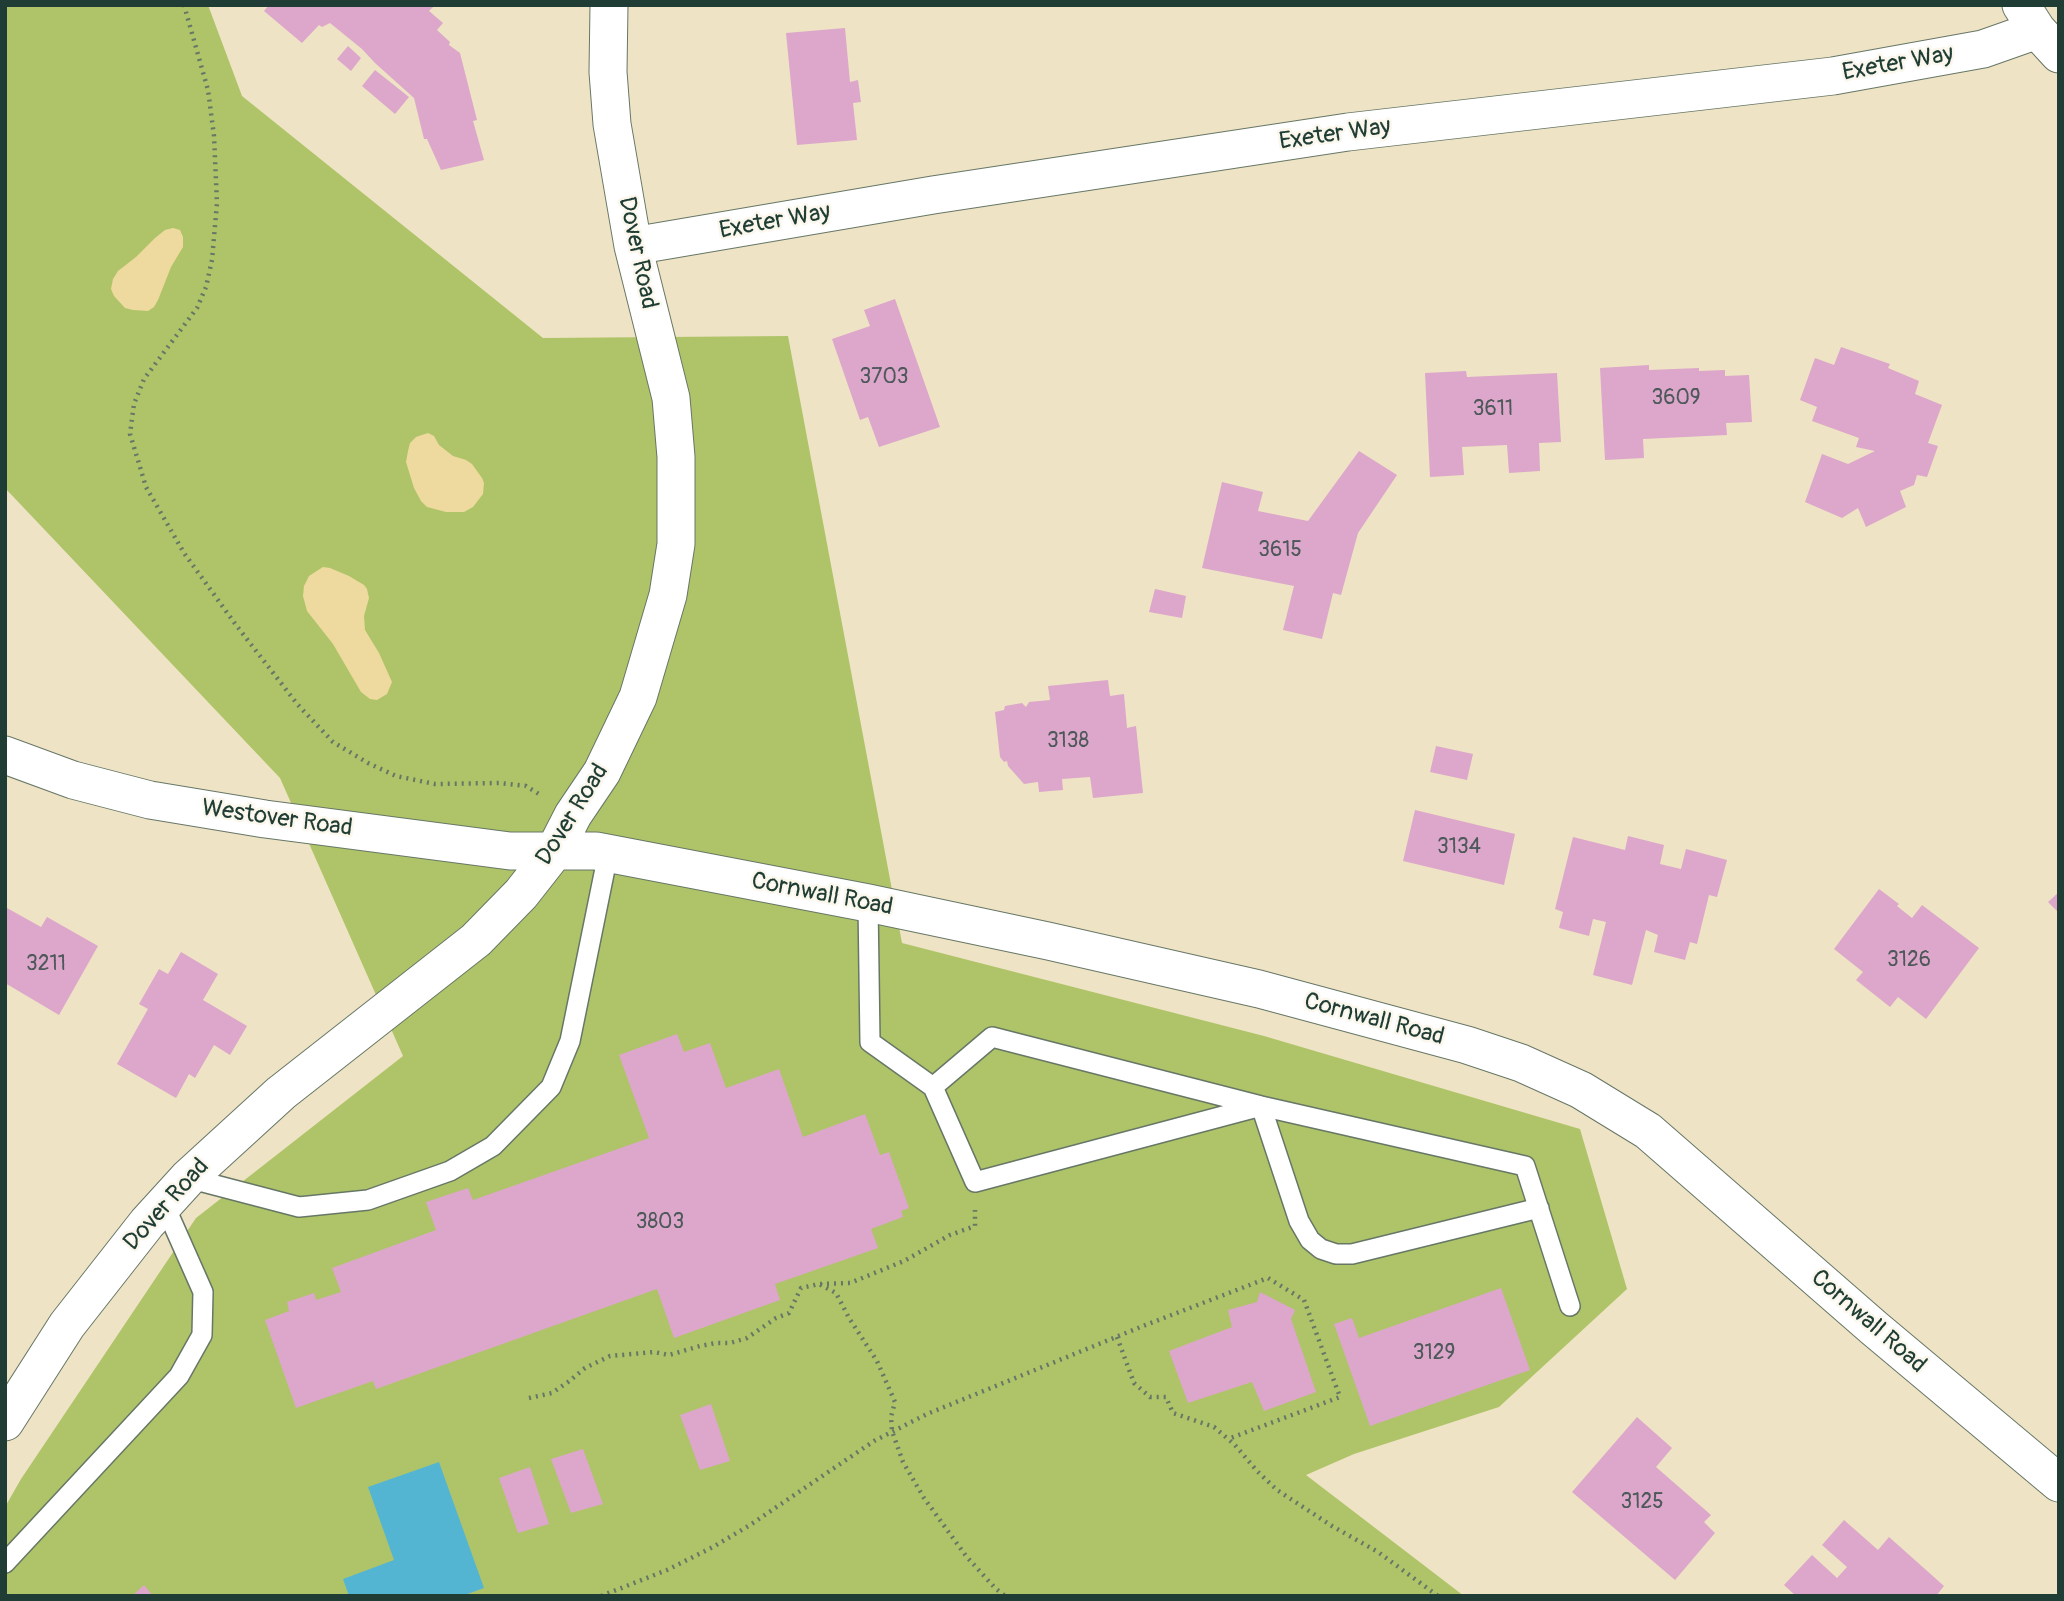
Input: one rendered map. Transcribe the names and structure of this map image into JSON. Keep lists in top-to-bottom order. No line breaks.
{"streets":{"street":["Exeter Way","Dover Road","Westover Road","Cornwall Road"]},"crossings":[["Exeter Way","Dover Road"],["Dover Road","Westover Road"],["Dover Road","Cornwall Road"],["Westover Road","Cornwall Road"]],"house_numbers":["3703","3609","3611","3615","3138","3134","3126","3211","3803","3129","3125"]}
